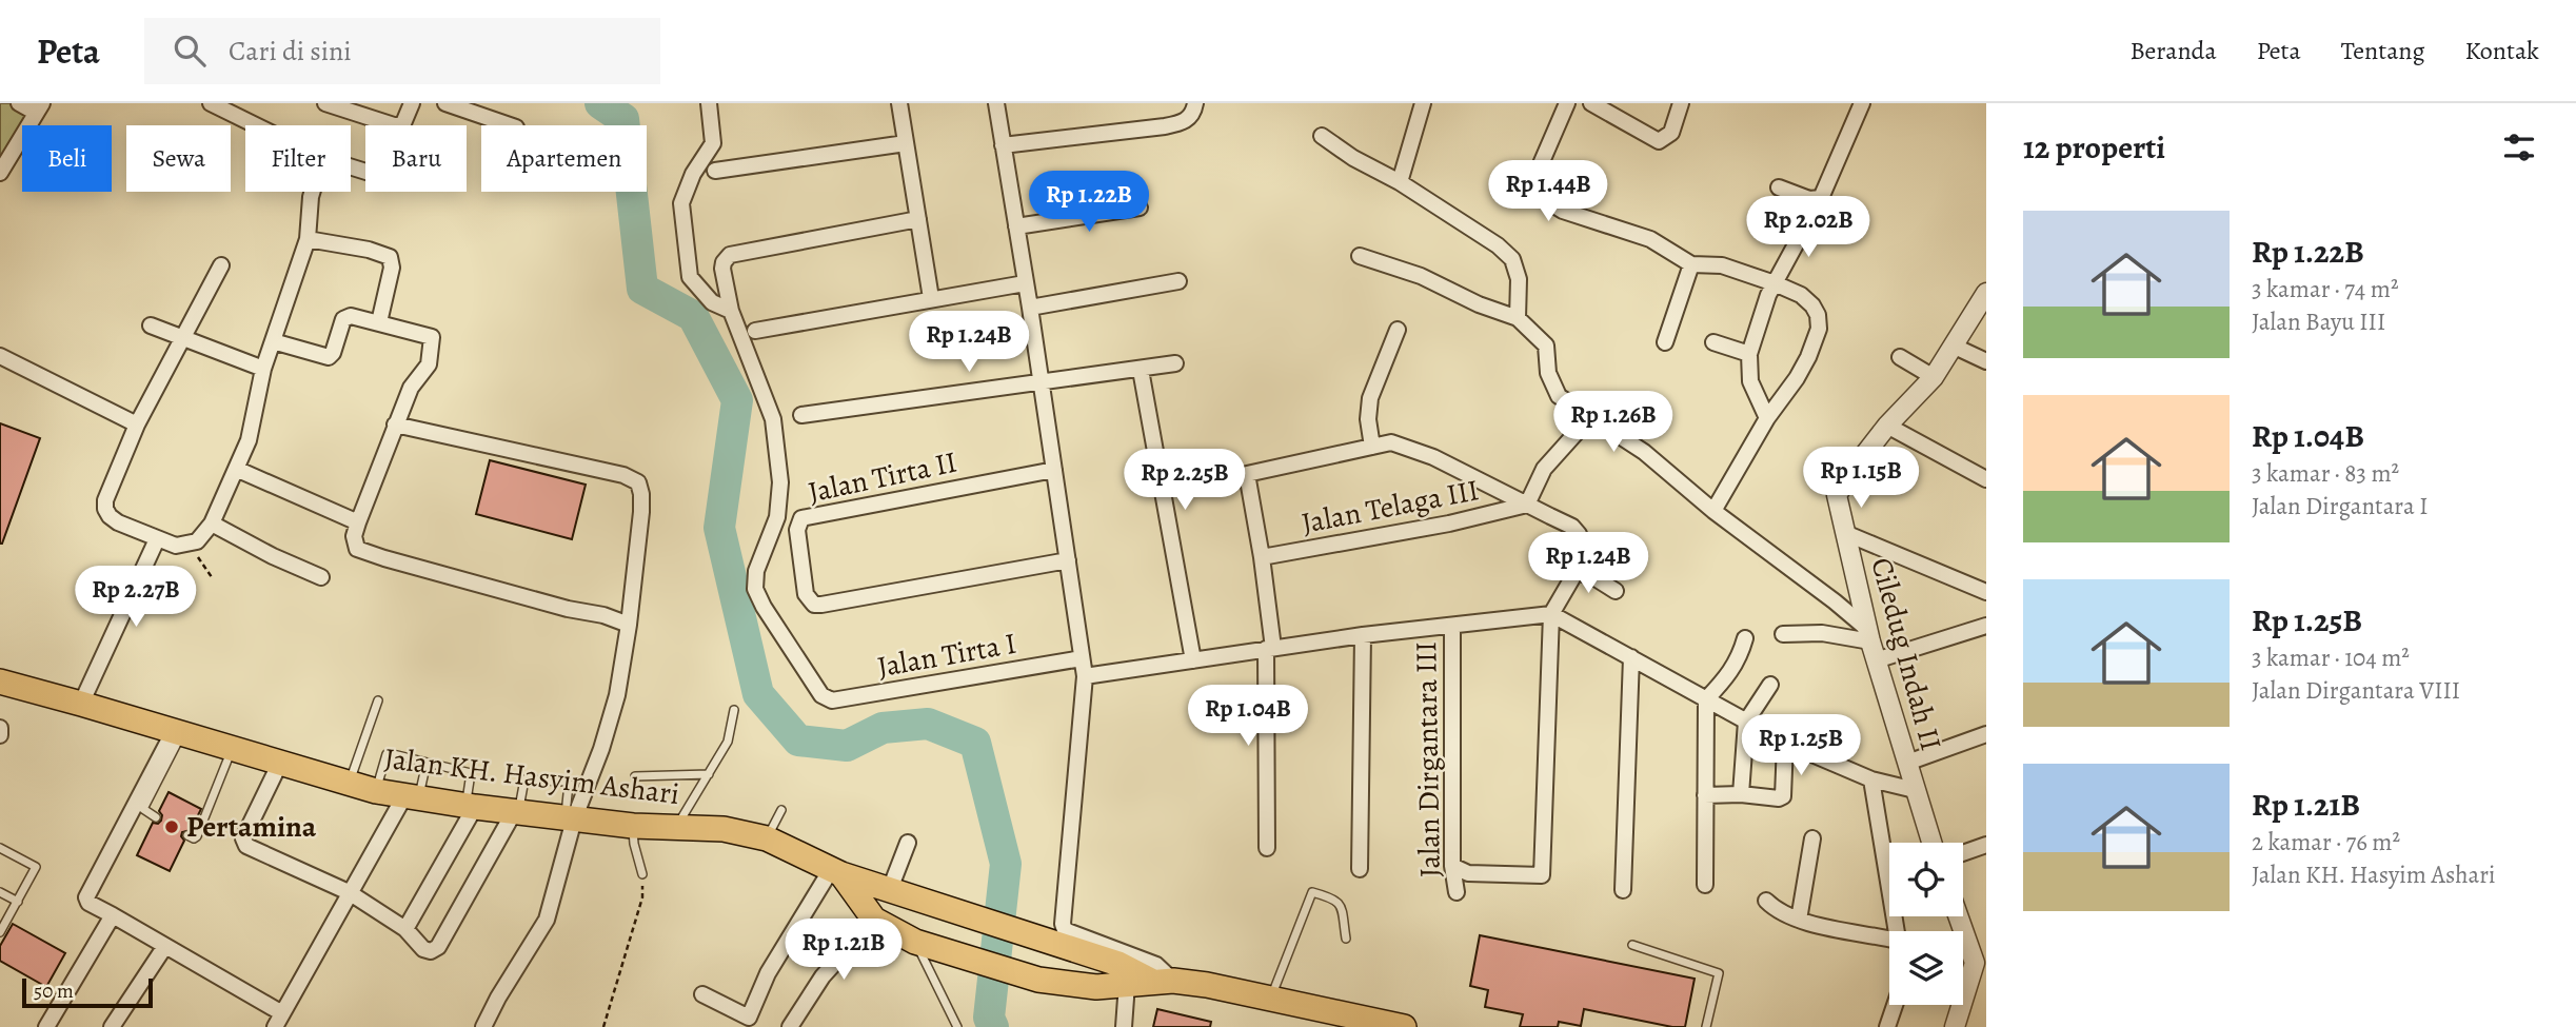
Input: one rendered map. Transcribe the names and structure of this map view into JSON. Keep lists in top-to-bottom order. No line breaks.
{"streets":{"main road":["Jalan KH. Hasyim Ashari"],"street":["Jalan Tirta II","Jalan Telaga III","Ciledug Indah II","Jalan Tirta I","Jalan Dirgantara III"]},"places":["Pertamina"],"scale_bar":"50 m","page":{"header":"Peta","search":"Cari di sini","nav":["Beranda","Peta","Tentang","Kontak"],"heading":"12 properti","chip":["Beli","Sewa","Filter","Baru","Apartemen"],"price":["Rp 1.44B","Rp 1.22B","Rp 2.02B","Rp 1.24B","Rp 1.26B","Rp 1.15B","Rp 2.25B","Rp 1.24B","Rp 2.27B","Rp 1.04B","Rp 1.25B","Rp 1.21B"],"list":[{"name":"Rp 1.22B","note":"3 kamar · 74 m² · Jalan Bayu III"},{"name":"Rp 1.04B","note":"3 kamar · 83 m² · Jalan Dirgantara I"},{"name":"Rp 1.25B","note":"3 kamar · 104 m² · Jalan Dirgantara VIII"},{"name":"Rp 1.21B","note":"2 kamar · 76 m² · Jalan KH. Hasyim Ashari"}],"scale":"50 m"}}
